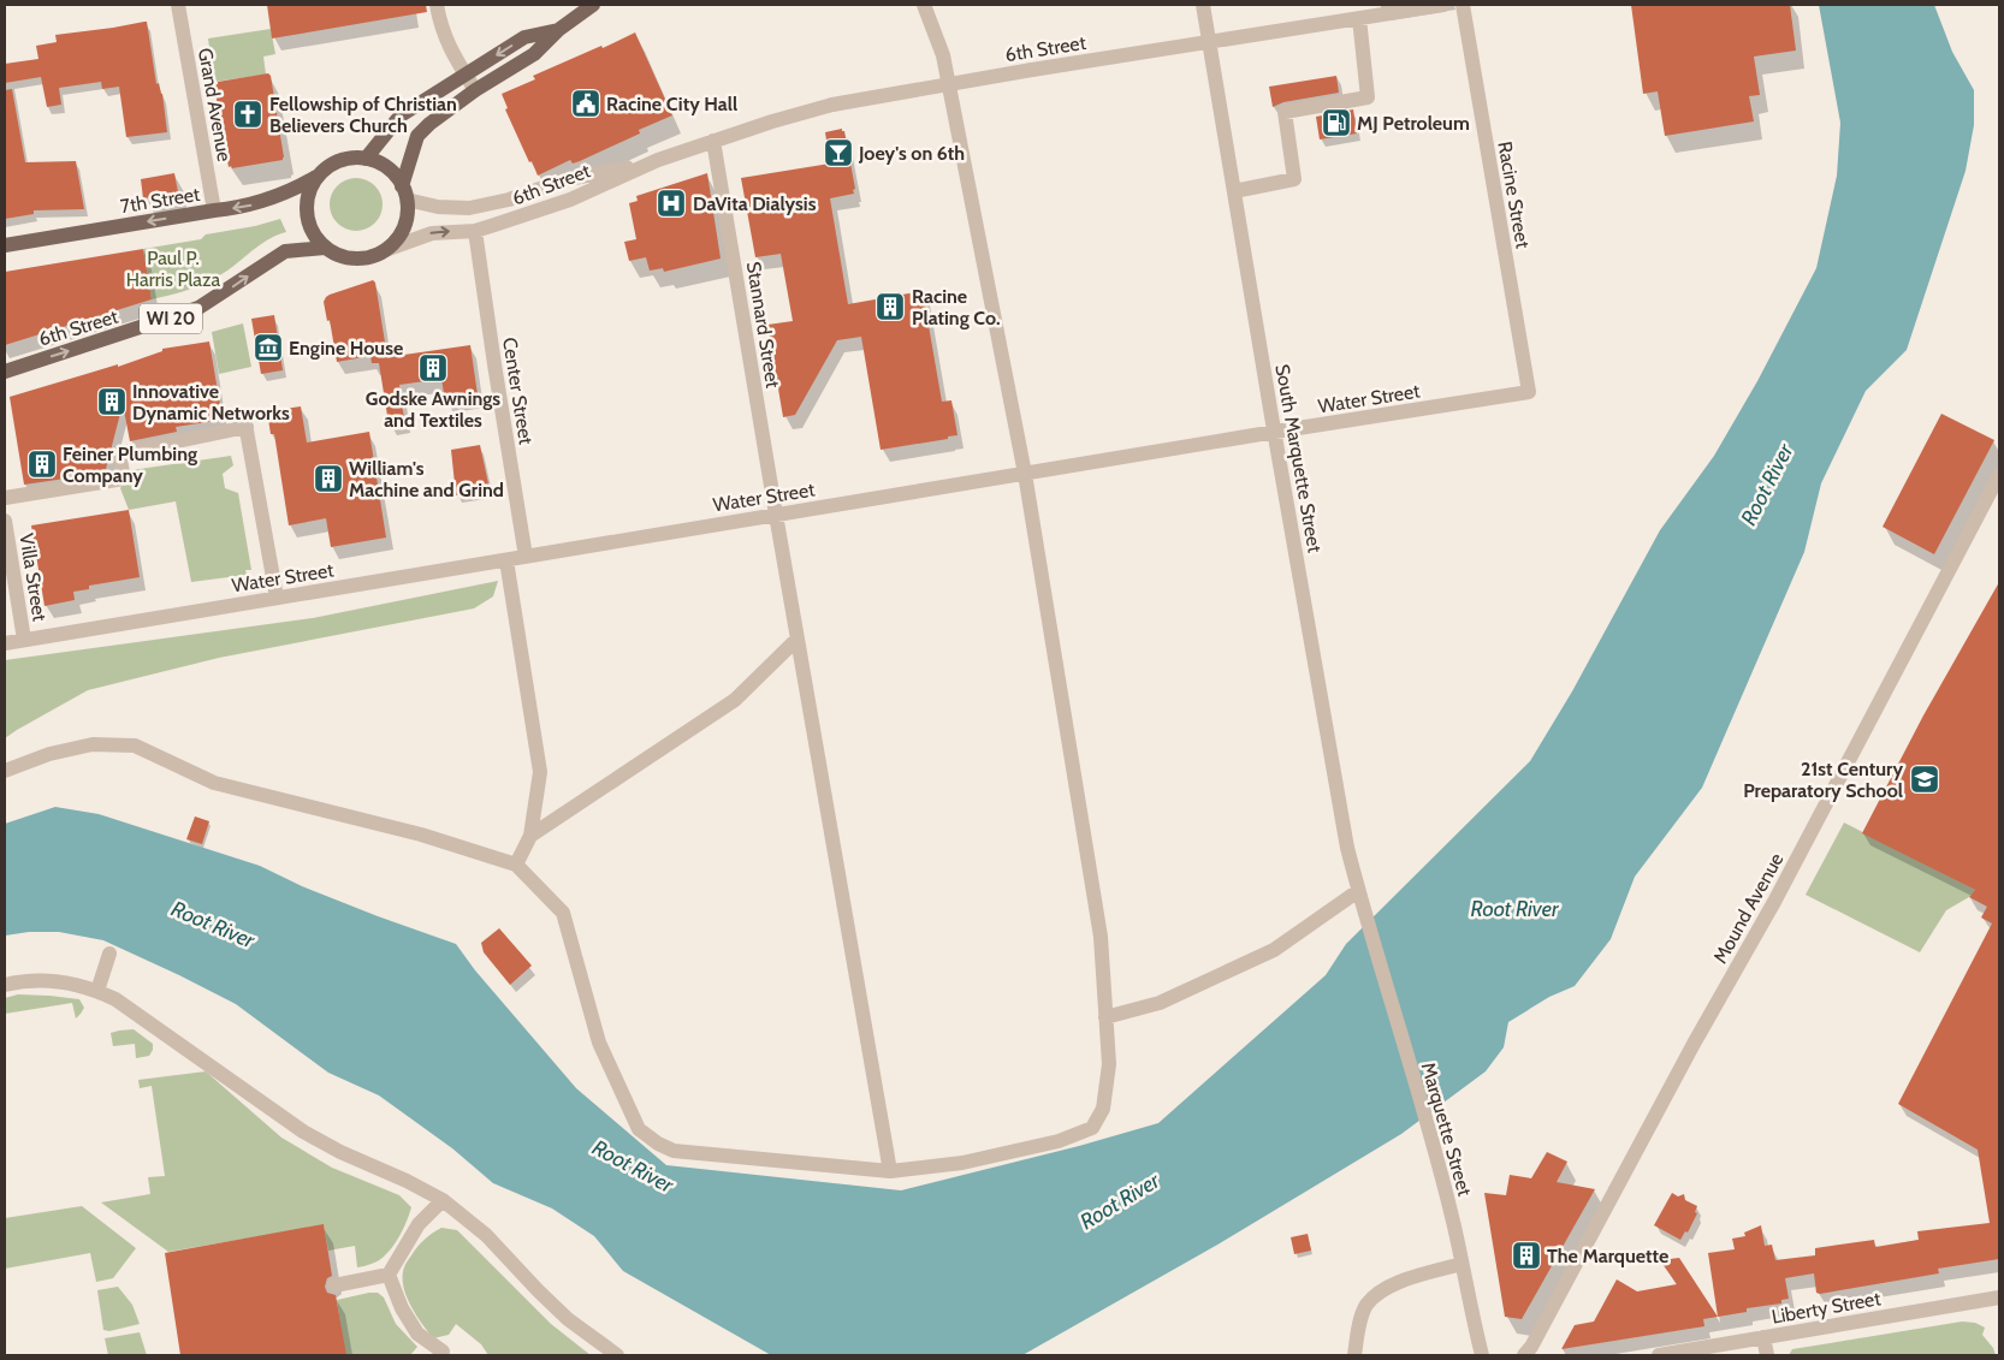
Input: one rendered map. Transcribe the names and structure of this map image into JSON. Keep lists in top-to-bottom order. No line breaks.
{"streets":{"main road":["6th Street","7th Street","WI 20"],"street":["Grand Avenue","Racine Street","Stannard Street","Center Street","Water Street","South Marquette Street","Villa Street","Mound Avenue","Marquette Street","Liberty Street"]},"crossings":[["6th Street","7th Street"],["6th Street","WI 20"],["6th Street","Stannard Street"],["6th Street","Center Street"],["6th Street","South Marquette Street"],["Grand Avenue","7th Street"],["Racine Street","Water Street"],["7th Street","WI 20"],["Stannard Street","Water Street"],["Center Street","Water Street"],["Water Street","South Marquette Street"],["Water Street","Villa Street"],["South Marquette Street","Marquette Street"]],"one_way":["7th Street"],"water":["Root River"],"parks":["Paul P. Harris Plaza"],"places":{"public building":["Racine City Hall"],"church":["Fellowship of Christian Believers Church"],"fuel station":["MJ Petroleum"],"bar":["Joey's on 6th"],"hospital":["DaVita Dialysis"],"building":["Racine Plating Co.","Godske Awnings and Textiles","Innovative Dynamic Networks","Feiner Plumbing Company","William's Machine and Grind","The Marquette"],"museum":["Engine House"],"school or university":["21st Century Preparatory School"]}}
